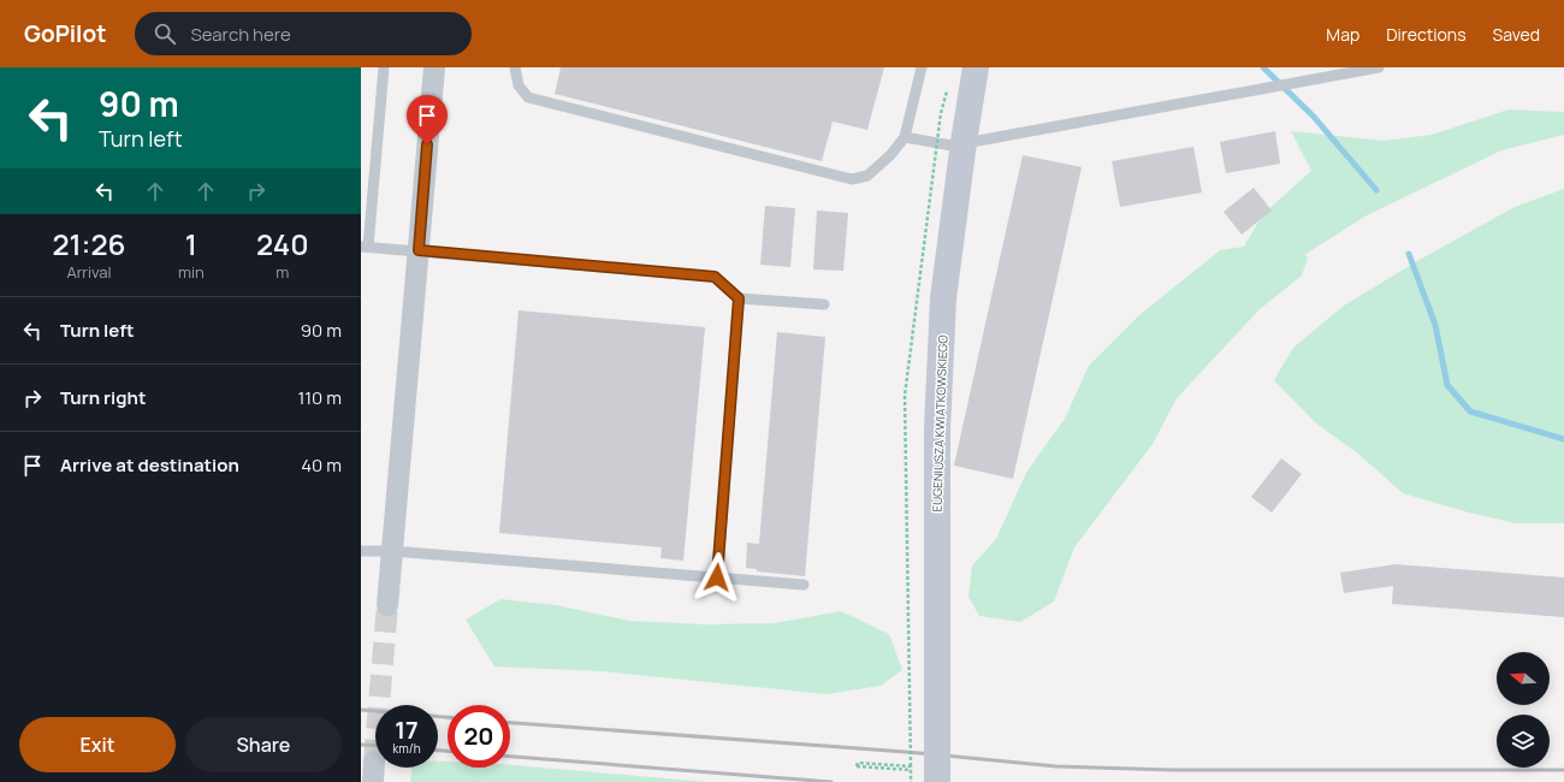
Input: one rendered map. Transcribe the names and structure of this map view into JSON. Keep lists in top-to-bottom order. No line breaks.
{"streets":{"street":["EUGENIUSZA KWIATKOWSKIEGO"]},"north":"left","page":{"header":"GoPilot","search":"Search here","nav":["Map","Directions","Saved"],"turn":["90 m","Turn left"],"eta":["21:26","Arrival","1","min","240","m"],"list":[{"name":"Turn left","value":"90 m"},{"name":"Turn right","value":"110 m"},{"name":"Arrive at destination","value":"40 m"}],"speed":"17 km/h","limit":"20","buttons":["Exit","Share"]}}
